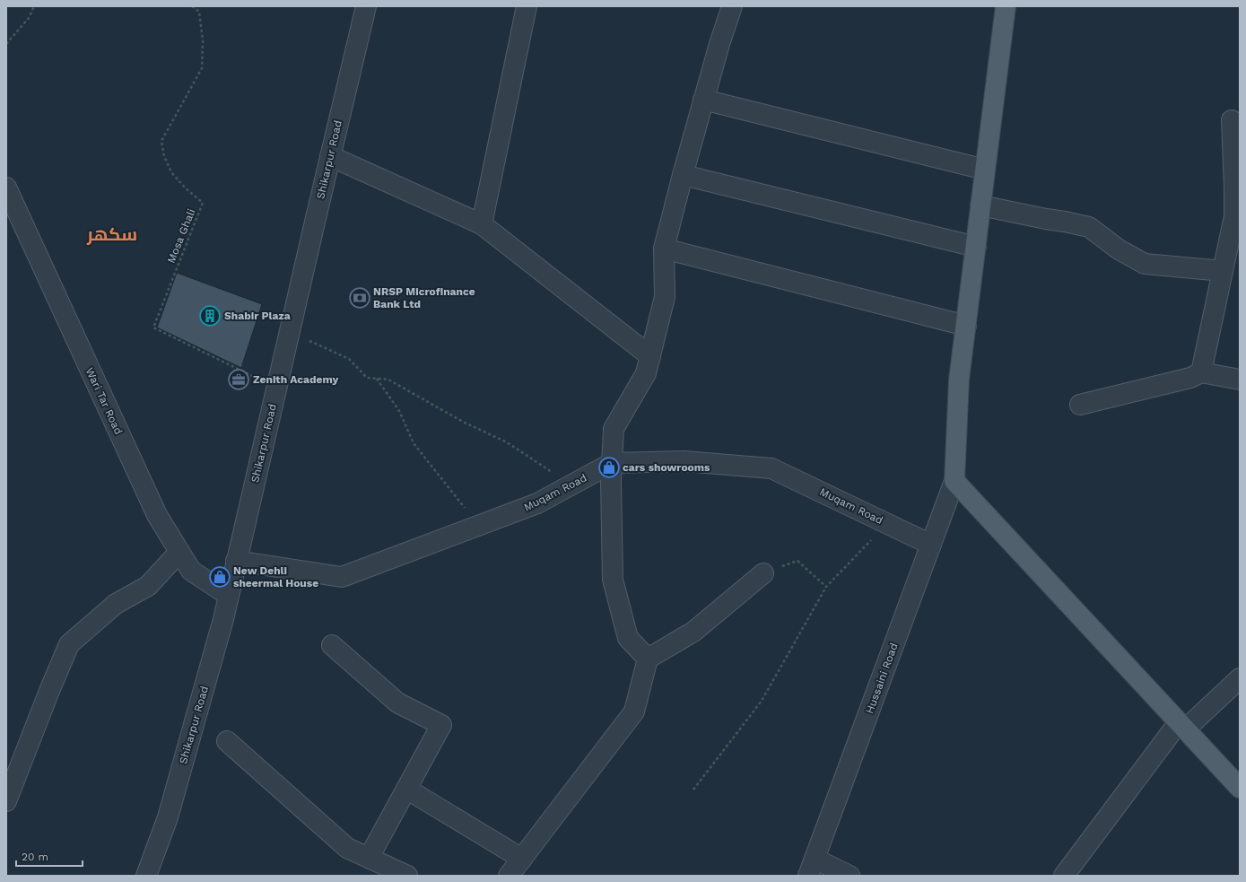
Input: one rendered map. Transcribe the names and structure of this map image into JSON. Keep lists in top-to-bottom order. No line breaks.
{"streets":{"street":["Shikarpur Road","Wari Tar Road","Muqam Road","Hussaini Road"],"path":["Mosa Ghali"]},"crossings":[["Shikarpur Road","Wari Tar Road"],["Shikarpur Road","Muqam Road"],["Muqam Road","Hussaini Road"]],"districts":["سکھر"],"places":{"bank":["NRSP Microfinance Bank Ltd"],"building":["Shabir Plaza"],"office":["Zenith Academy"],"shop":["cars showrooms","New Dehli sheermal House"]},"scale_bar":"20 m"}
